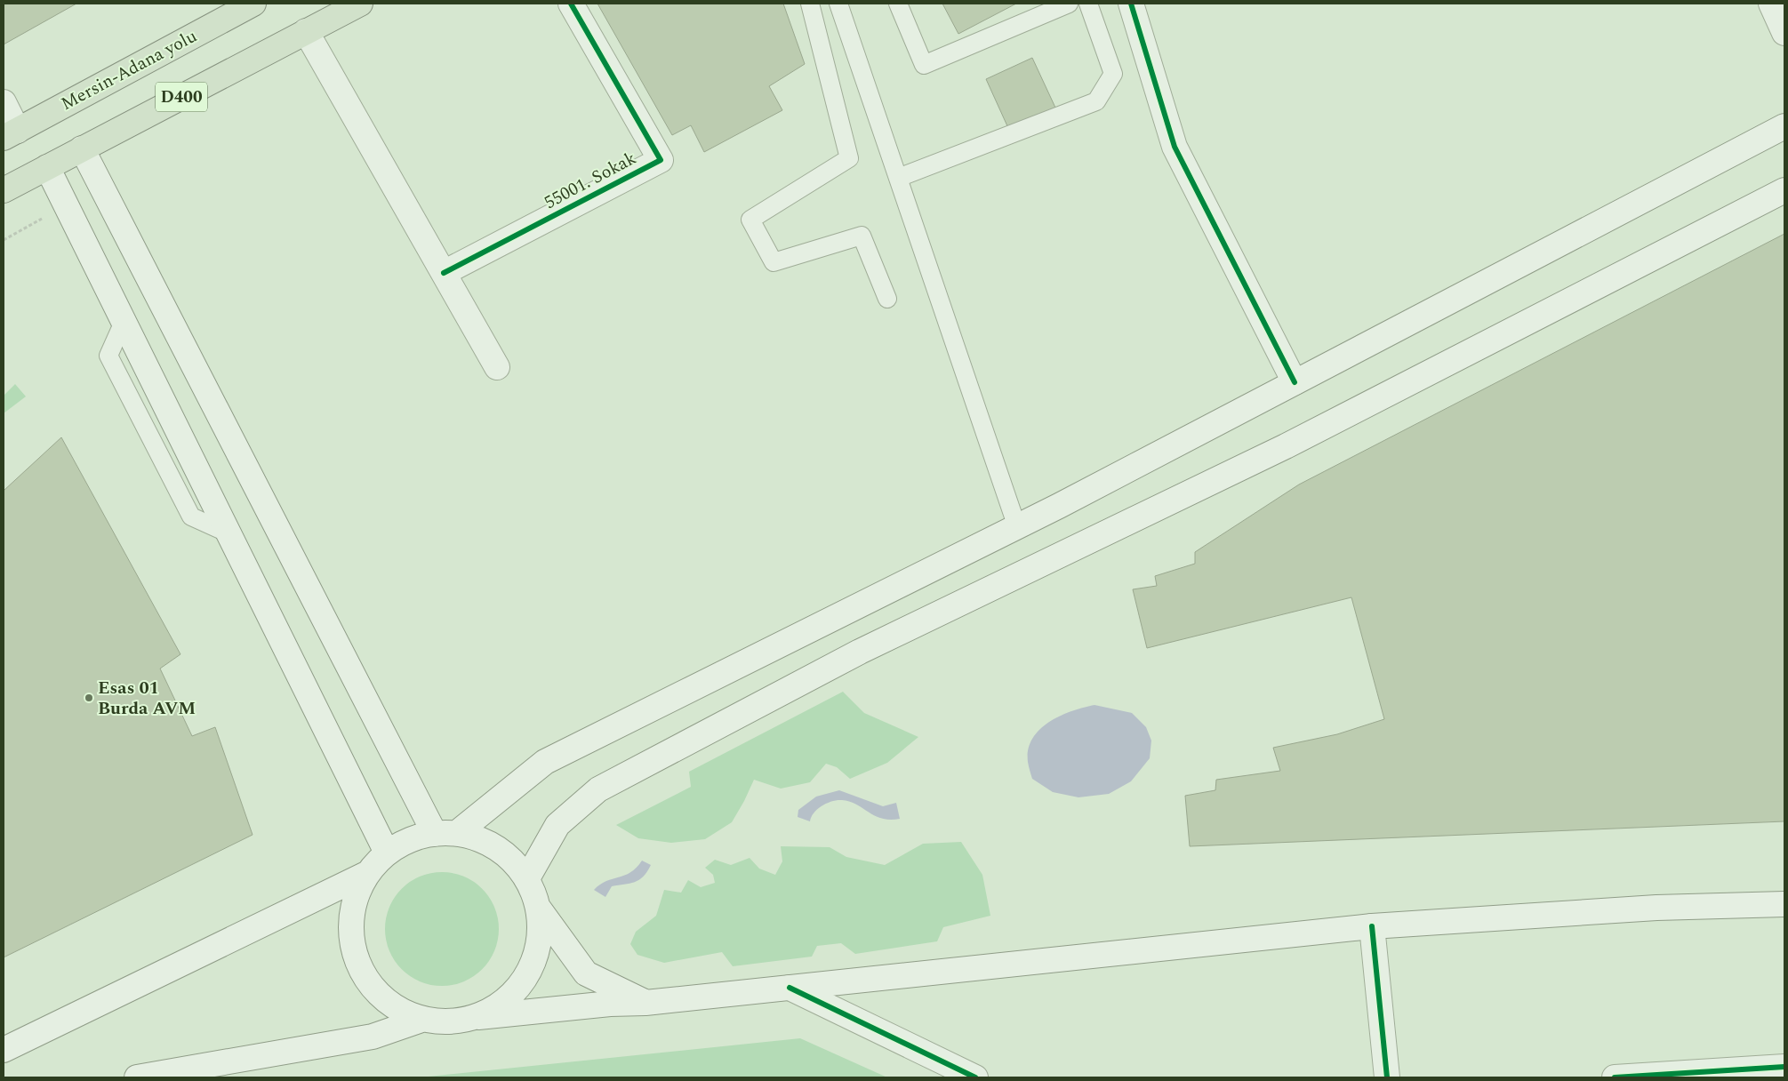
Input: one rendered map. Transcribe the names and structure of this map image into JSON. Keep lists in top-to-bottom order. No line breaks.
{"streets":{"highway":["Mersin-Adana yolu","D400"],"main road":["55001. Sokak"]},"places":["Esas 01 Burda AVM"]}
